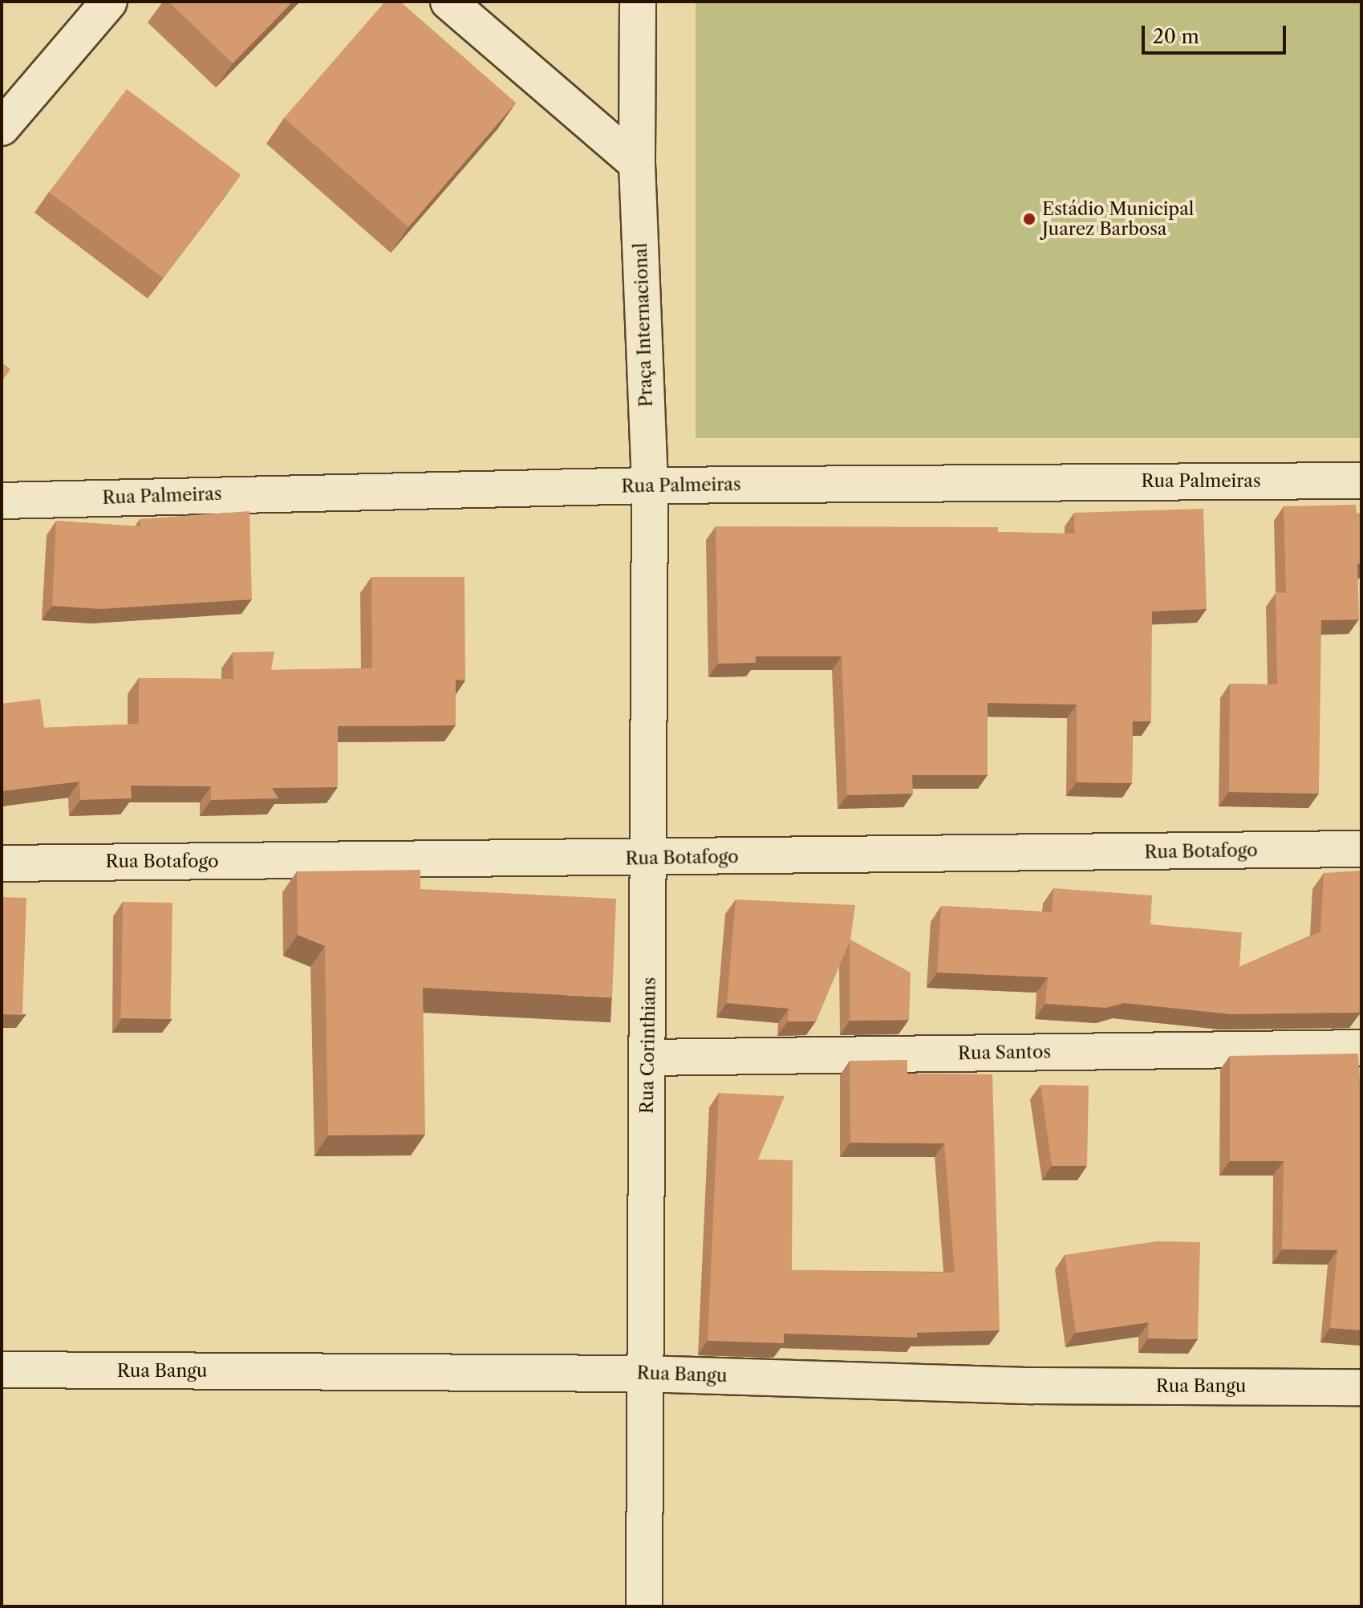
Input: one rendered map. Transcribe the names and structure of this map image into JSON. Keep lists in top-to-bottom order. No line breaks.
{"streets":{"street":["Praça Internacional","Rua Palmeiras","Rua Botafogo","Rua Corinthians","Rua Santos","Rua Bangu"]},"crossings":[["Praça Internacional","Rua Palmeiras"],["Praça Internacional","Rua Corinthians"],["Rua Palmeiras","Rua Corinthians"],["Rua Botafogo","Rua Corinthians"],["Rua Corinthians","Rua Santos"],["Rua Corinthians","Rua Bangu"]],"places":["Estádio Municipal Juarez Barbosa"],"scale_bar":"20 m"}
